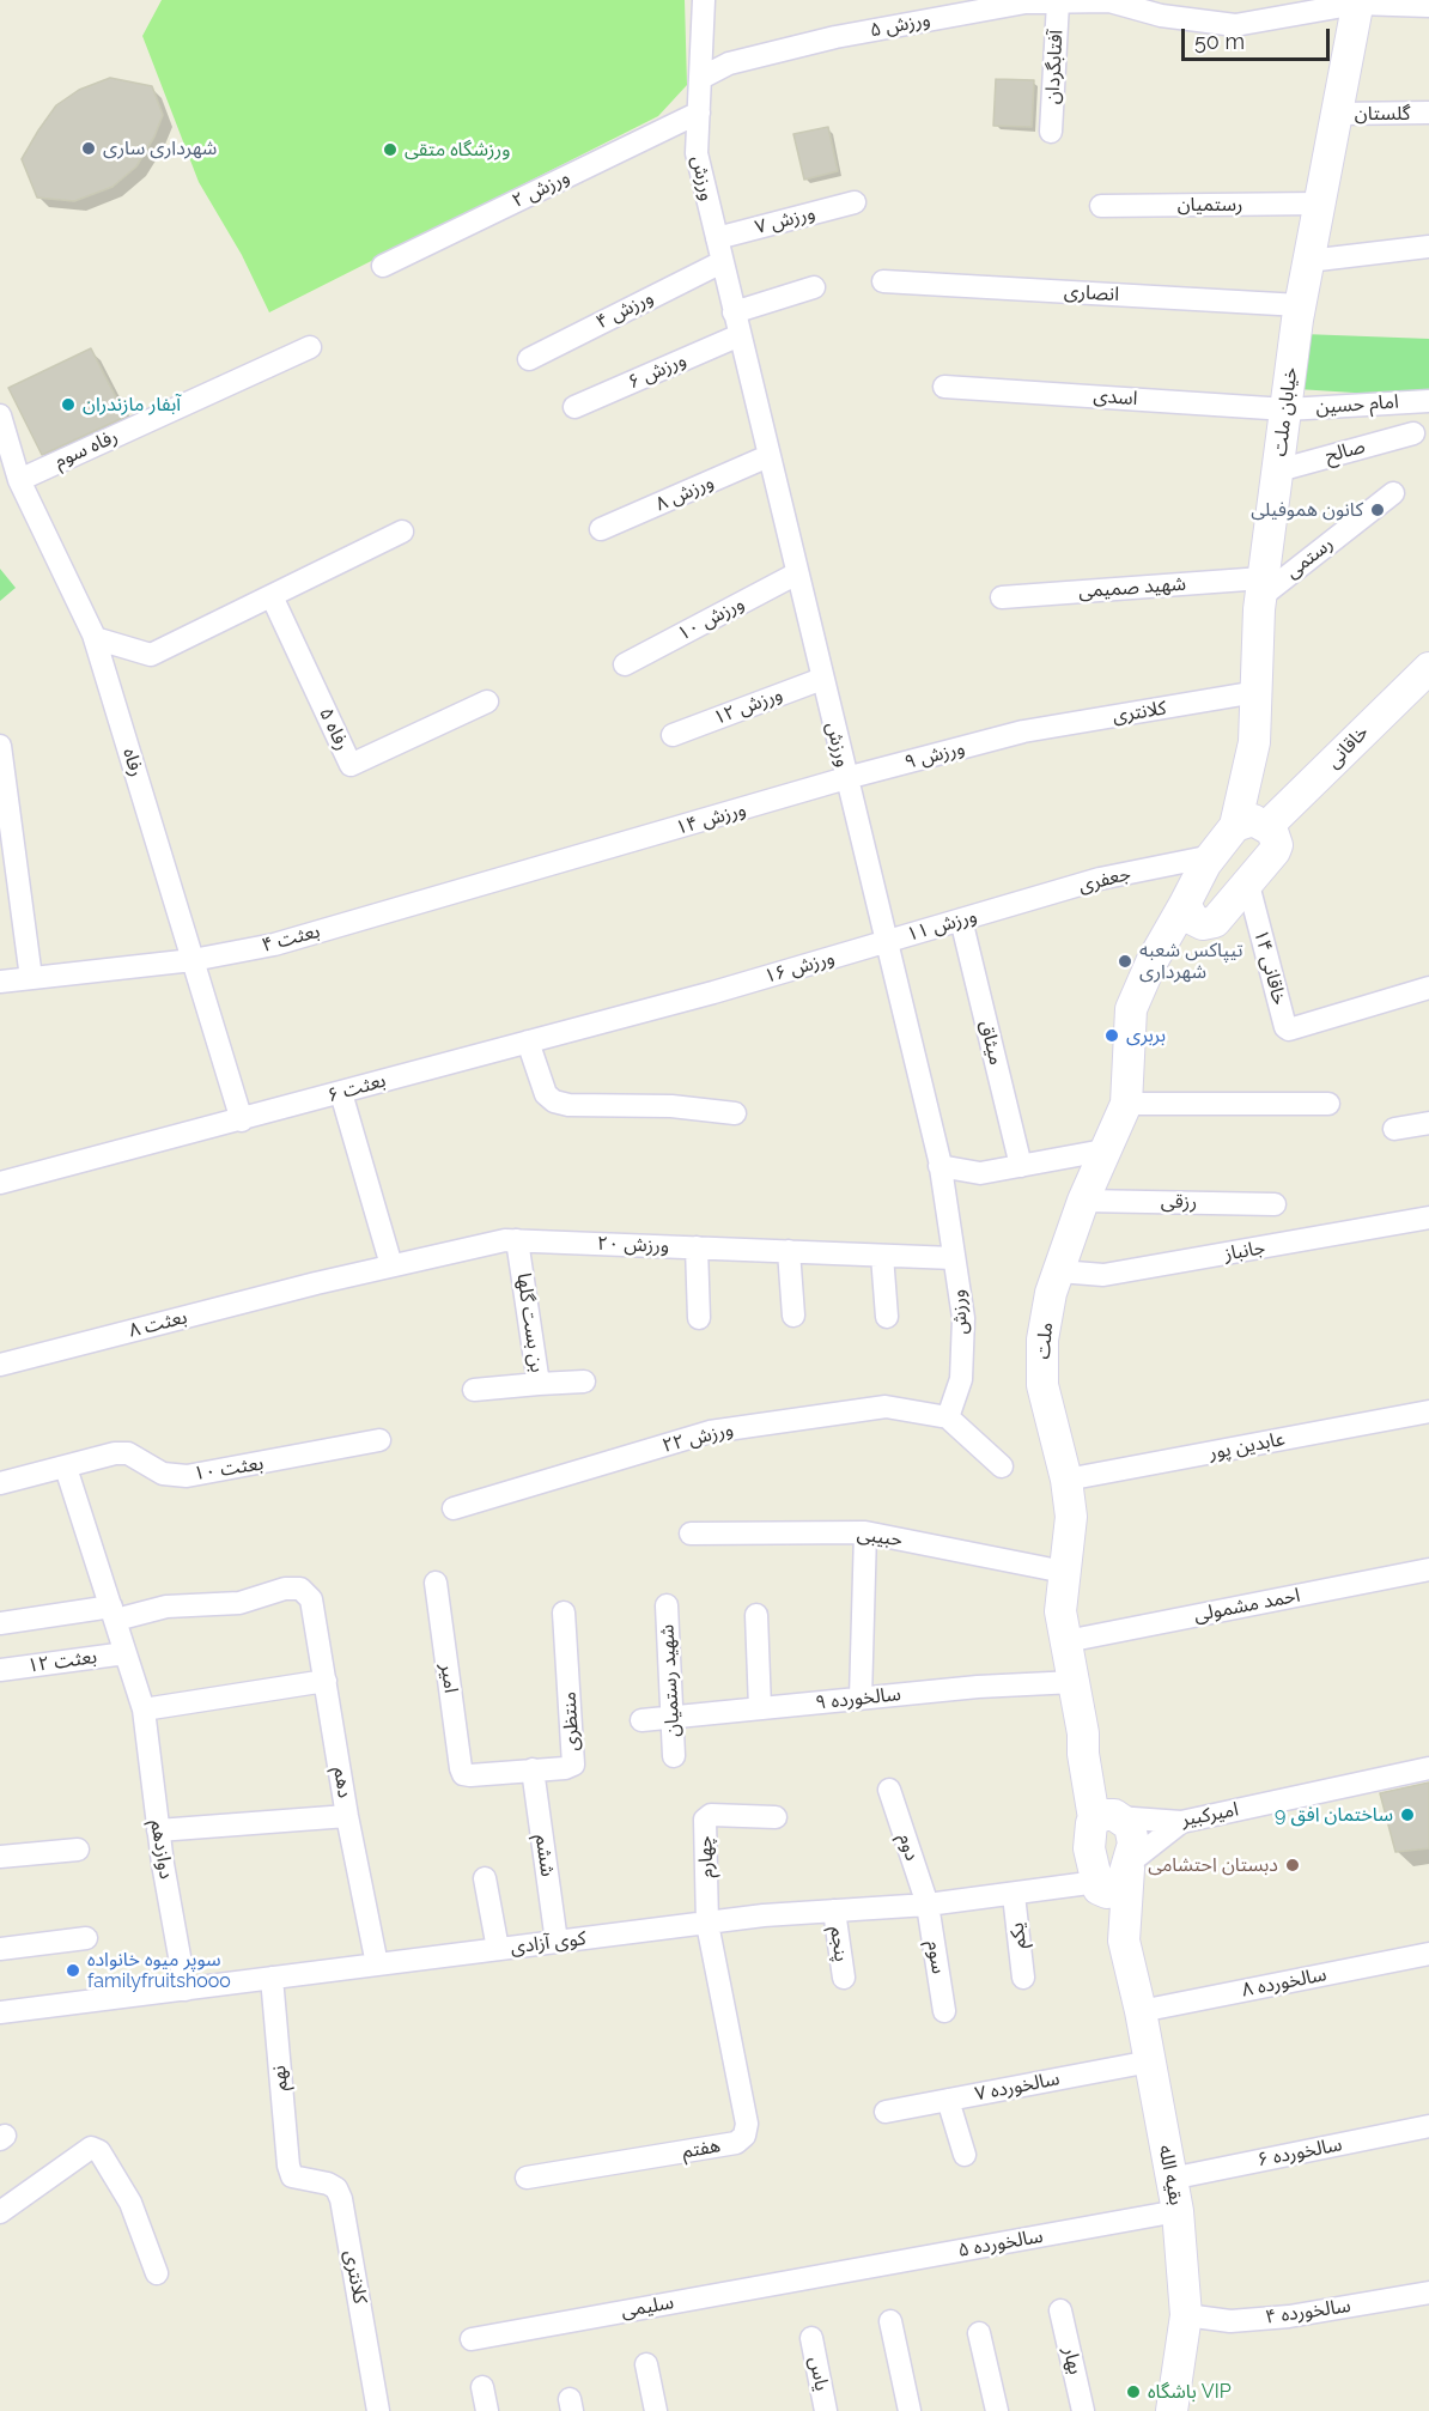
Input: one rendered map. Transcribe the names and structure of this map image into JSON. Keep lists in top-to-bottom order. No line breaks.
{"streets":{"main road":["خیابان ملت","خاقانی","ملت","بقیه الله"],"street":["ورزش ۵","آفتابگردان","گلستان","ورزش","ورزش ۲","رستمیان","ورزش ۷","انصاری","ورزش ۴","ورزش ۶","اسدی","امام حسین","رفاه سوم","صالح","ورزش ۸","رستمی","شهید صمیمی","ورزش ۱۰","ورزش ۱۲","کلانتری","رفاه ۵","ورزش ۹","رفاه","ورزش ۱۴","جعفری","ورزش ۱۱","بعثت ۴","ورزش ۱۶","خاقانی ۱۴","میثاق","بعثت ۶","رزقی","ورزش ۲۰","جانباز","بن بست گلها","بعثت ٨","ورزش ۲۲","عابدین پور","بعثت ۱۰","حبیبی","احمد مشمولی","بعثت ۱۲","امیر","شهید رستمیان","سالخورده ۹","منتظری","دهم","امیرکبیر","دوم","دوازدهم","ششم","چهارم","یکم","کوی آزادی","پنجم","سوم","سالخورده ۸","نهم","سالخورده ۷","هفتم","سالخورده ۶","سالخورده ۵","سلیمی","سالخورده ۴","بهار","یاس"]},"crossings":[["ورزش ۵","آفتابگردان"],["ورزش ۵","ورزش"],["ورزش ۵","خیابان ملت"],["گلستان","خیابان ملت"],["ورزش","ورزش ۲"],["ورزش","ورزش ۷"],["ورزش","ورزش ۴"],["ورزش","ورزش ۶"],["ورزش","ورزش ۸"],["ورزش","ورزش ۱۰"],["ورزش","ورزش ۱۲"],["ورزش","ورزش ۹"],["ورزش","ورزش ۱۴"],["ورزش","ورزش ۱۱"],["ورزش","ورزش ۱۶"],["ورزش","ورزش ۲۰"],["ورزش","ورزش ۲۲"],["رستمیان","خیابان ملت"],["انصاری","خیابان ملت"],["اسدی","امام حسین"],["اسدی","خیابان ملت"],["امام حسین","خیابان ملت"],["خیابان ملت","صالح"],["خیابان ملت","رستمی"],["خیابان ملت","شهید صمیمی"],["خیابان ملت","کلانتری"],["خیابان ملت","ملت"],["رفاه سوم","رفاه"],["رستمی","شهید صمیمی"],["کلانتری","ورزش ۹"],["کلانتری","نهم"],["ورزش ۹","ورزش ۱۴"],["رفاه","بعثت ۴"],["رفاه","بعثت ۶"],["ورزش ۱۴","بعثت ۴"],["جعفری","ورزش ۱۱"],["جعفری","ملت"],["ورزش ۱۱","ورزش ۱۶"],["ورزش ۱۱","میثاق"],["ورزش ۱۶","بعثت ۶"],["رزقی","ملت"],["ورزش ۲۰","بن بست گلها"],["ورزش ۲۰","بعثت ٨"],["جانباز","ملت"],["ملت","عابدین پور"],["ملت","حبیبی"],["ملت","احمد مشمولی"],["ملت","سالخورده ۹"],["ملت","امیرکبیر"],["بعثت ۱۰","دوازدهم"],["بعثت ۱۲","دوازدهم"],["امیر","منتظری"],["شهید رستمیان","سالخورده ۹"],["منتظری","ششم"],["دهم","دوازدهم"],["دهم","کوی آزادی"],["دوم","کوی آزادی"],["دوم","سوم"],["دوازدهم","کوی آزادی"],["ششم","کوی آزادی"],["چهارم","کوی آزادی"],["چهارم","هفتم"],["یکم","کوی آزادی"],["کوی آزادی","پنجم"],["کوی آزادی","سوم"],["کوی آزادی","نهم"],["کوی آزادی","هفتم"],["سالخورده ۸","بقیه الله"],["سالخورده ۷","بقیه الله"],["سالخورده ۶","بقیه الله"],["بقیه الله","سالخورده ۵"],["بقیه الله","سالخورده ۴"],["سالخورده ۵","سلیمی"]],"places":["شهرداری ساری","ورزشگاه متقی","آبفار مازندران","کانون هموفیلی","تیپاکس شعبه شهرداری","بربری","ساختمان افق 9","دبستان احتشامی","سوپر میوه خانواده familyfruitshooo","باشگاه VIP"],"scale_bar":"50 m"}
